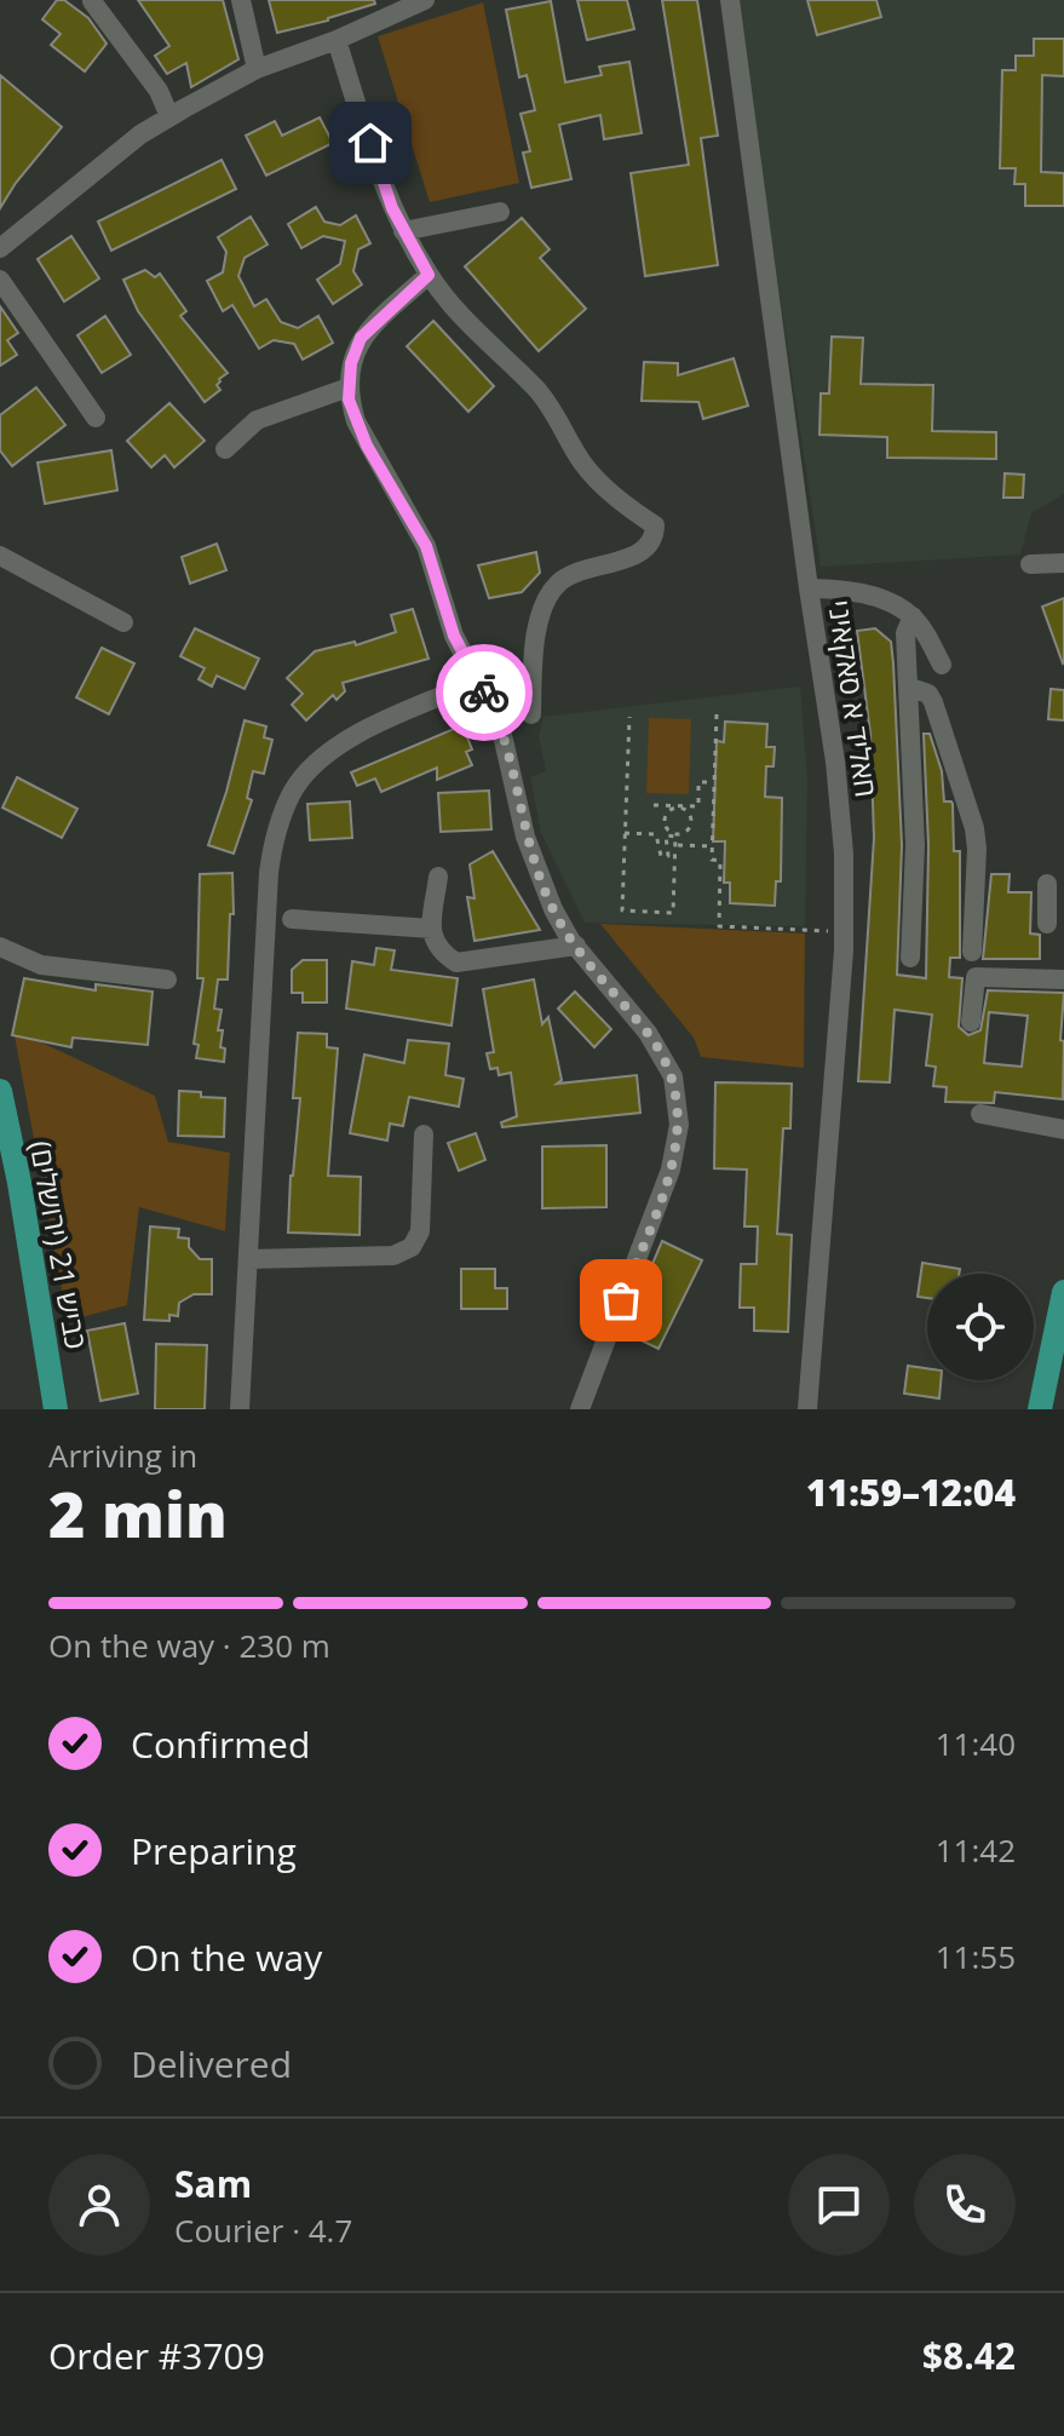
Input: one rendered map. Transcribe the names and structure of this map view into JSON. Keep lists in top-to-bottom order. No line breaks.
{"streets":{"main road":["כביש 21 (ירושלים)"],"street":["חאליד א סאקאיני"]},"page":{"heading":["2 min","Arriving in","11:59–12:04"],"panel":["Sam","Courier · 4.7","Order #3709","$8.42"],"bar":"On the way · 230 m","list":[["Confirmed","11:40"],["Preparing","11:42"],["On the way","11:55"],"Delivered"]}}
